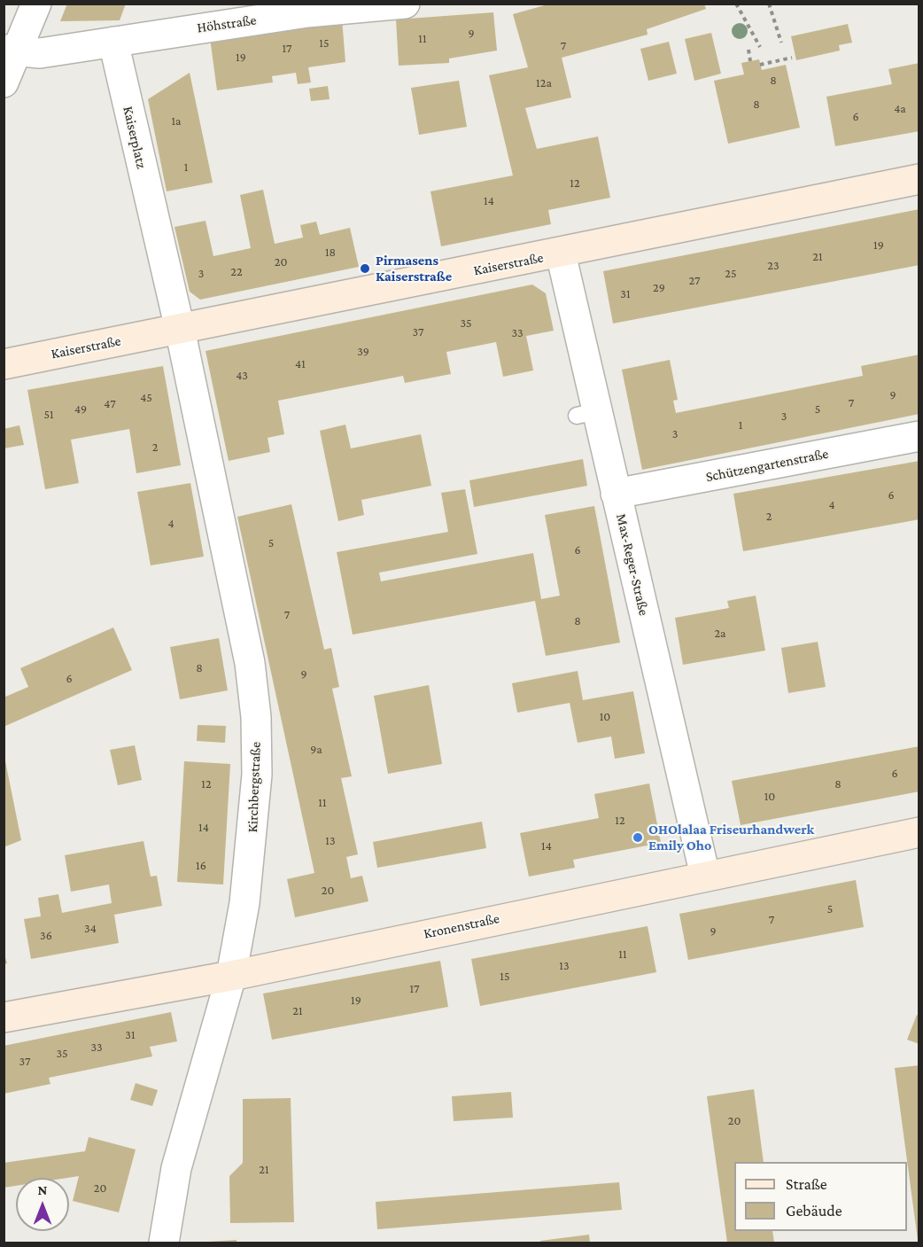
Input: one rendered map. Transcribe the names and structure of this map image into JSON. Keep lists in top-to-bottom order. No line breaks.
{"streets":{"main road":["Kaiserstraße","Kronenstraße"],"street":["Höhstraße","Kaiserplatz","Schützengartenstraße","Max-Reger-Straße","Kirchbergstraße"]},"crossings":[["Höhstraße","Kaiserplatz"],["Kaiserplatz","Kaiserstraße"],["Kaiserplatz","Kirchbergstraße"],["Kaiserstraße","Max-Reger-Straße"],["Kaiserstraße","Kirchbergstraße"],["Schützengartenstraße","Max-Reger-Straße"],["Max-Reger-Straße","Kronenstraße"],["Kirchbergstraße","Kronenstraße"]],"places":["Pirmasens Kaiserstraße","OHOlalaa Friseurhandwerk Emily Oho"],"house_numbers":["9","11","15","7","17","19","8","12a","8","4a","6","1a","1","12","14","19","18","21","20","23","22","3","25","27","29","31","35","37","33","39","41","43","9","45","7","47","49","5","51","3","1","3","2","6","4","2","4","5","6","7","8","2a","8","9","6","10","9a","6","12","8","10","11","12","14","13","14","16","20","5","7","34","9","36","11","13","15","17","19","21","31","33","35","37","20","21","20"],"legend":["Straße","Gebäude"],"north":"top"}
